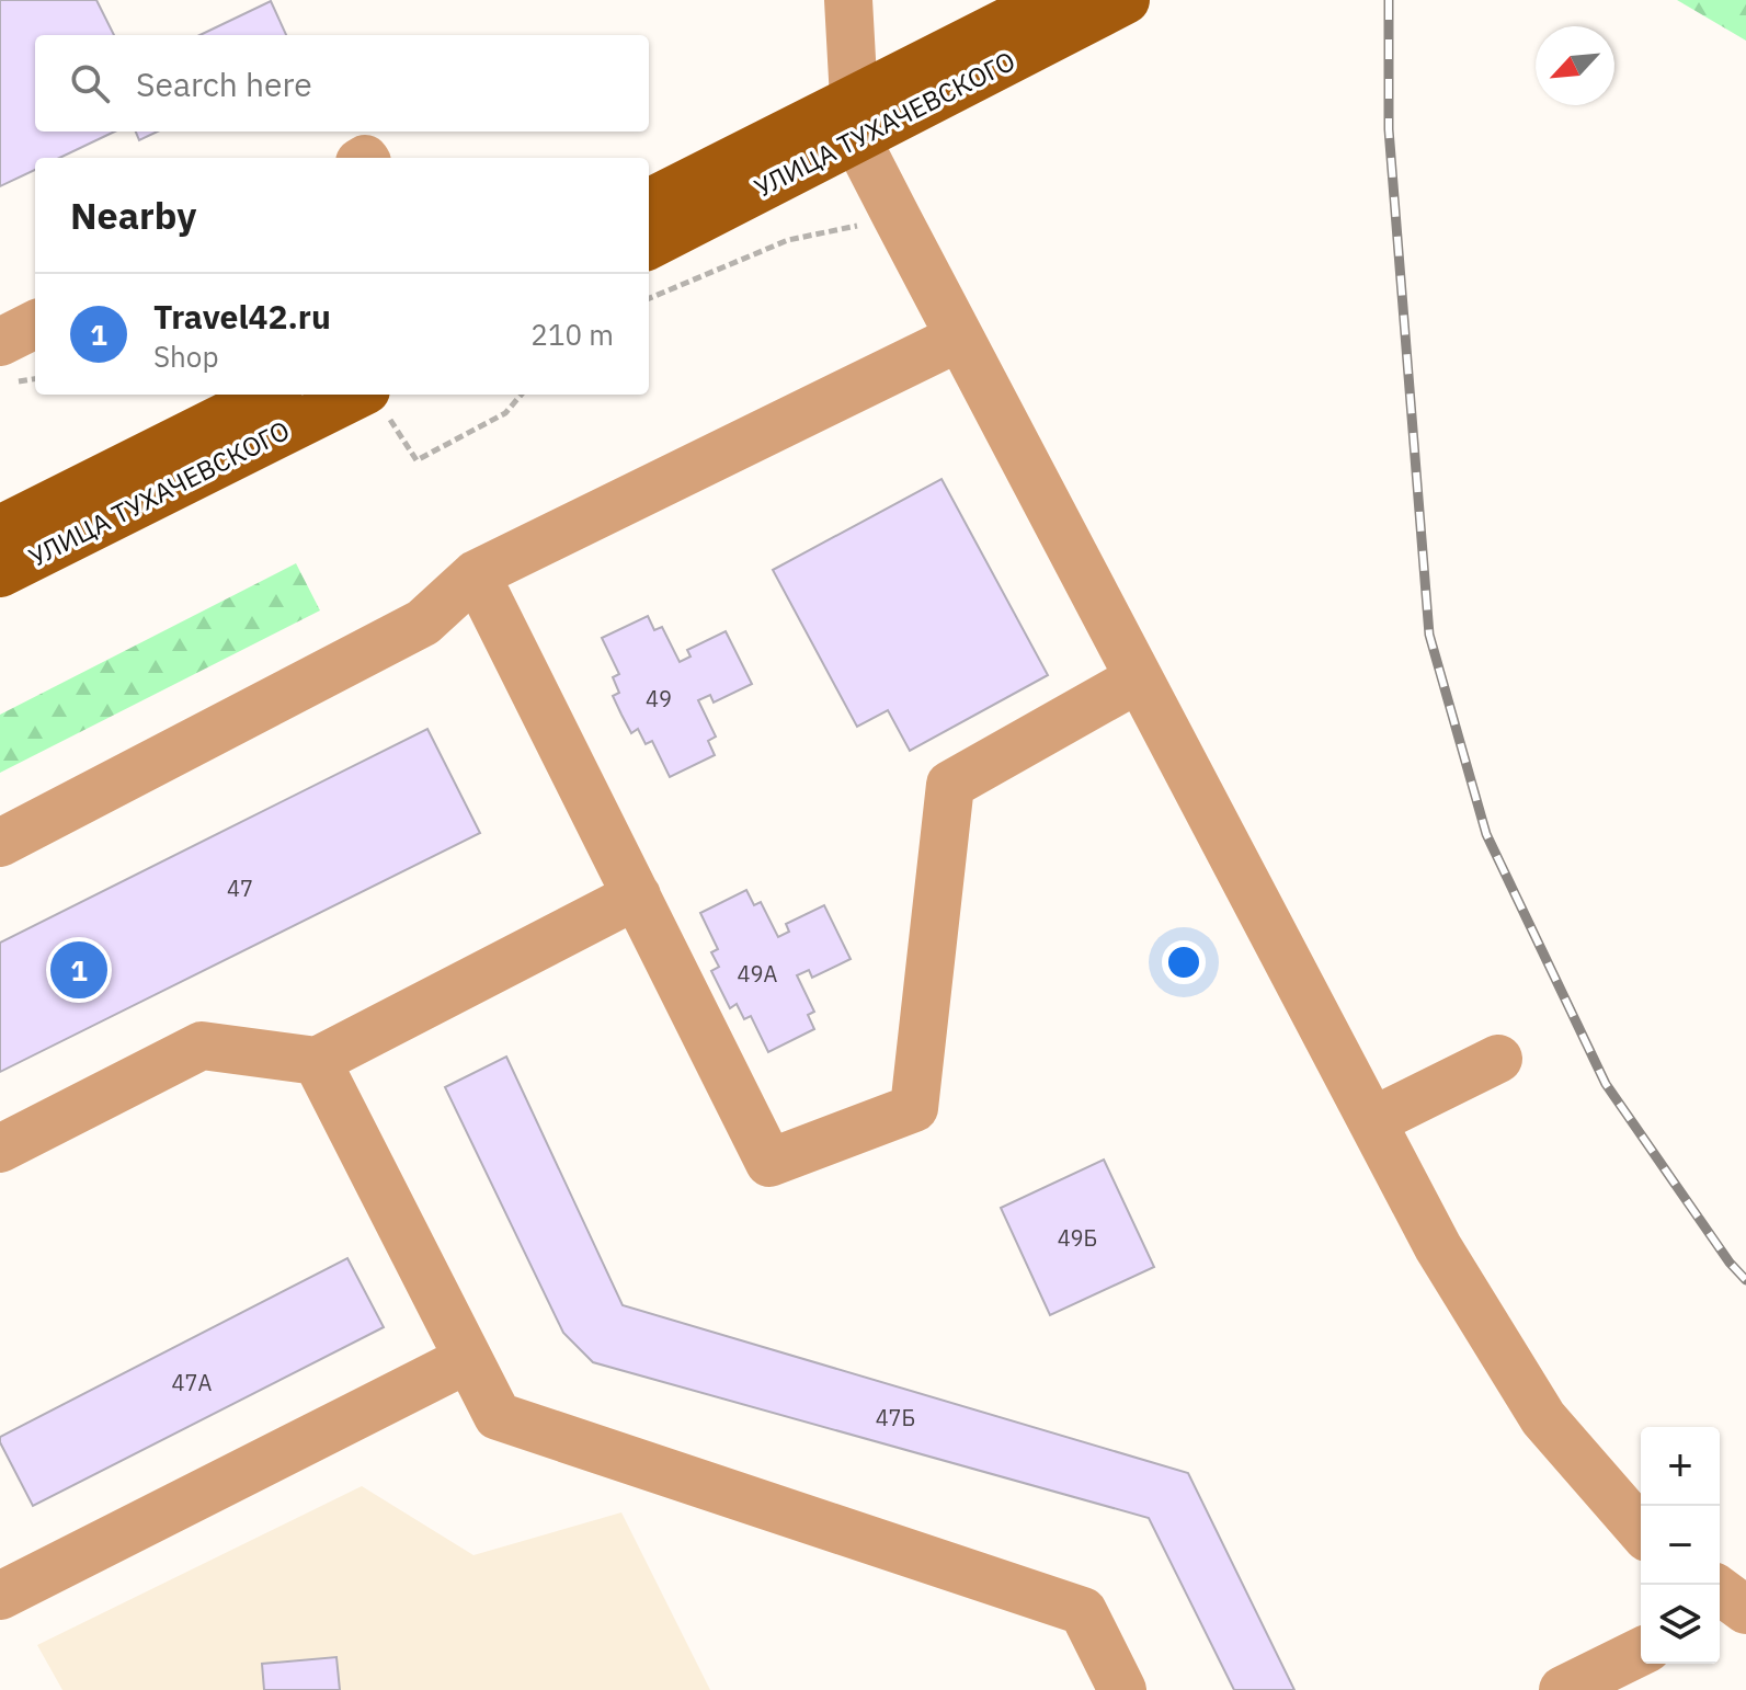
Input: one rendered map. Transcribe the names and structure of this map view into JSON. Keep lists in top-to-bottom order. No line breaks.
{"streets":{"main road":["УЛИЦА ТУХАЧЕВСКОГО"]},"house_numbers":["49","47","49А","49Б","47А","47Б"],"north":"bottom left","page":{"search":"Search here","heading":"Nearby","list":[{"mark":"1","name":"Travel42.ru","note":"Shop","value":"210 m"}],"pins":"1","map_buttons":["+","−"]}}
